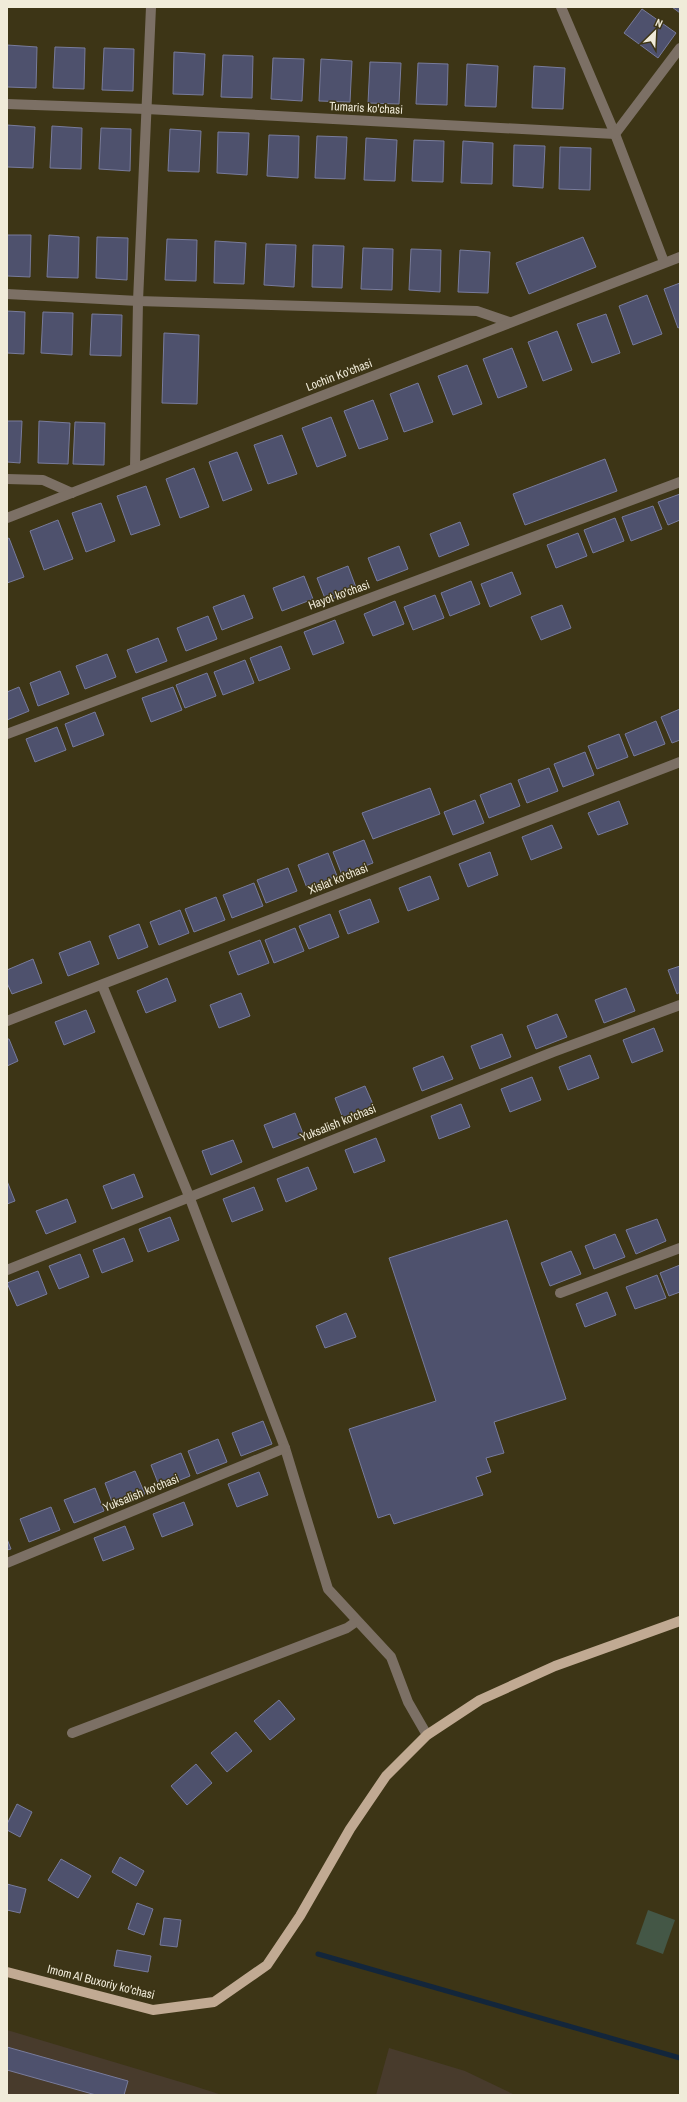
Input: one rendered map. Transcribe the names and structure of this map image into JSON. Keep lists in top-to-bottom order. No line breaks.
{"streets":{"main road":["Imom Al Buxoriy ko'chasi"],"street":["Tumaris ko'chasi","Lochin Ko'chasi","Hayot ko'chasi","Xislat ko'chasi","Yuksalish ko'chasi"]},"north":"top right"}
